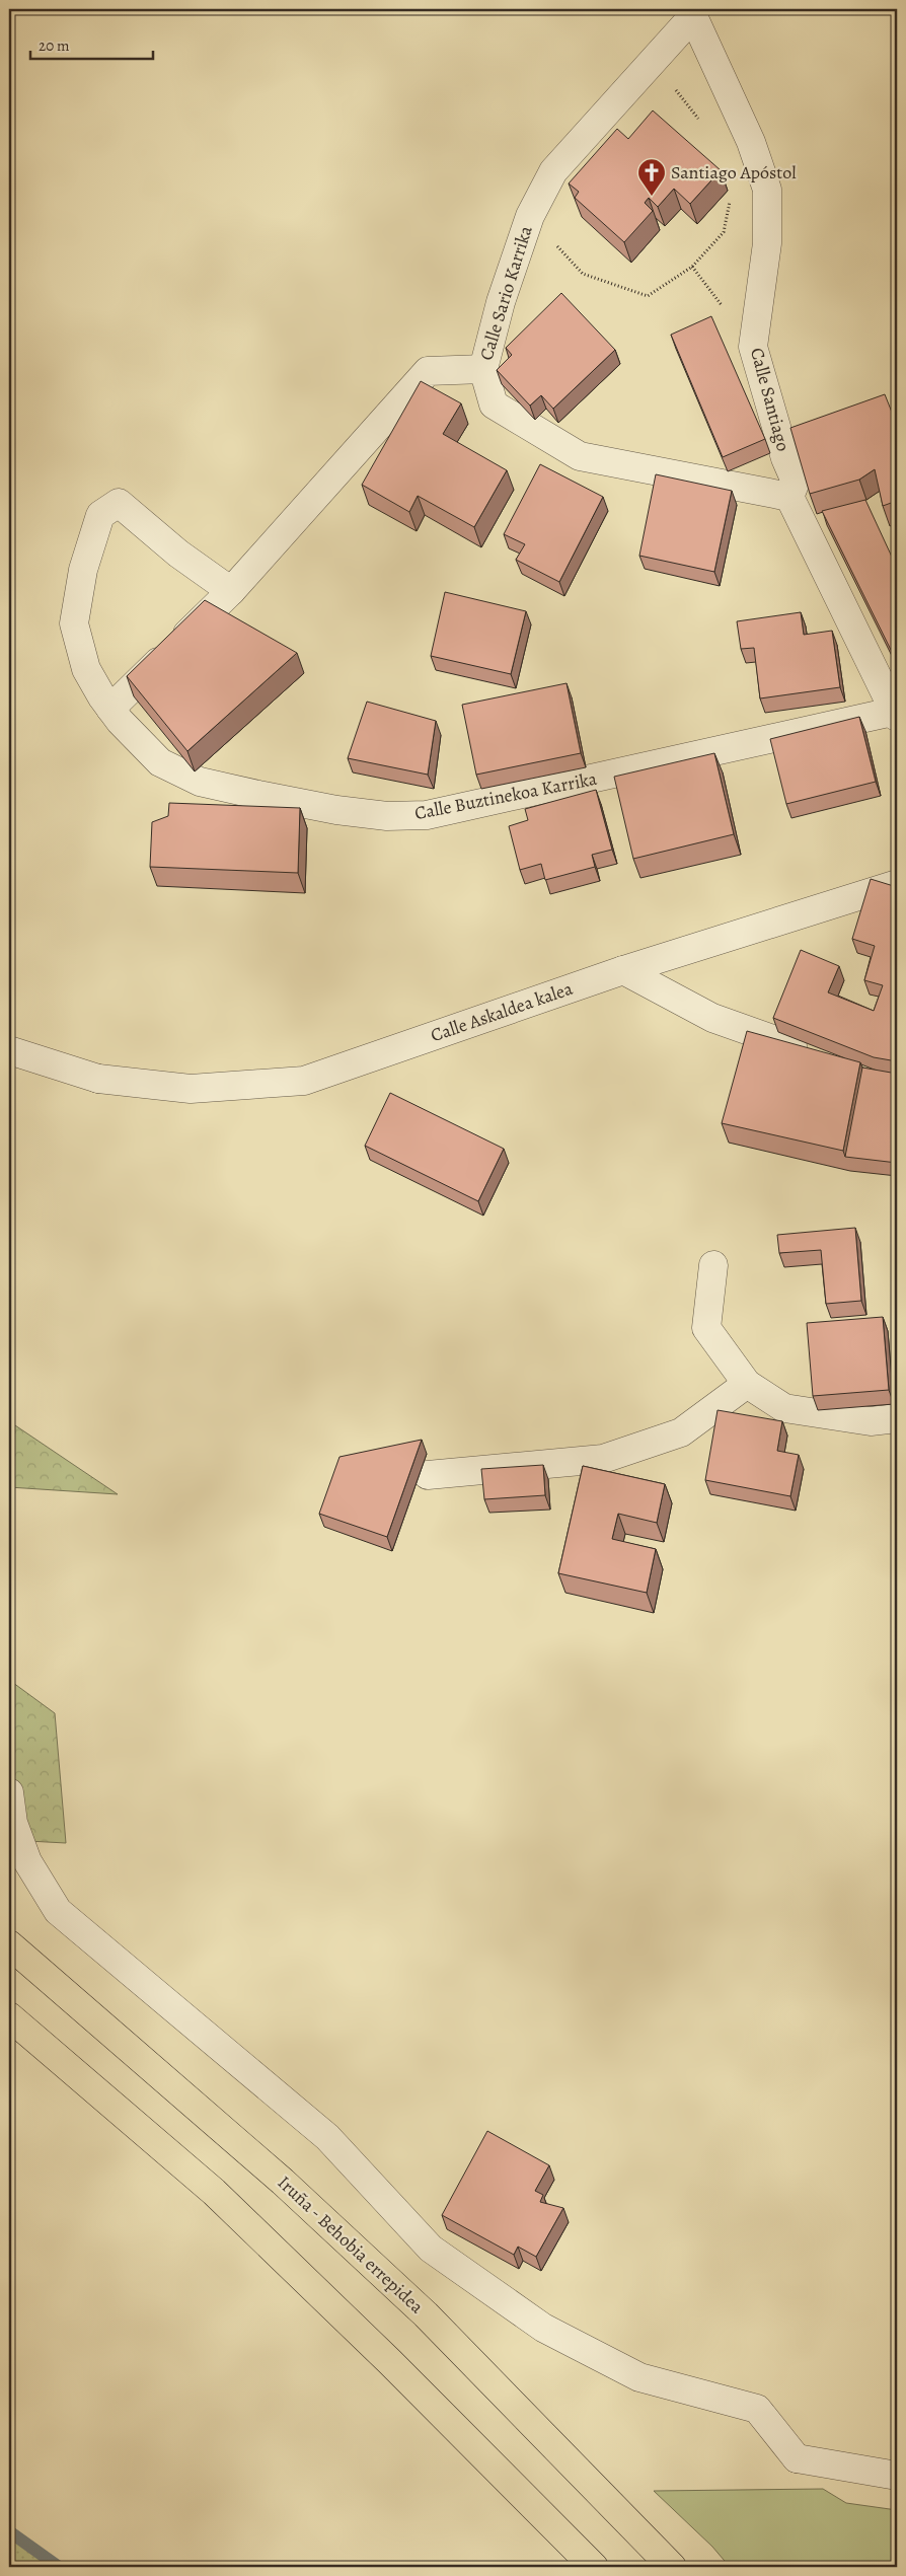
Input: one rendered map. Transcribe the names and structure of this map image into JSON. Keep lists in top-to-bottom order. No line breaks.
{"streets":{"highway":["Iruña - Behobia errepidea"],"street":["Calle Sario Karrika","Calle Santiago","Calle Buztinekoa Karrika","Calle Askaldea kalea"]},"crossings":[["Calle Sario Karrika","Calle Santiago"]],"places":{"church":["Santiago Apóstol"]},"scale_bar":"20 m"}
